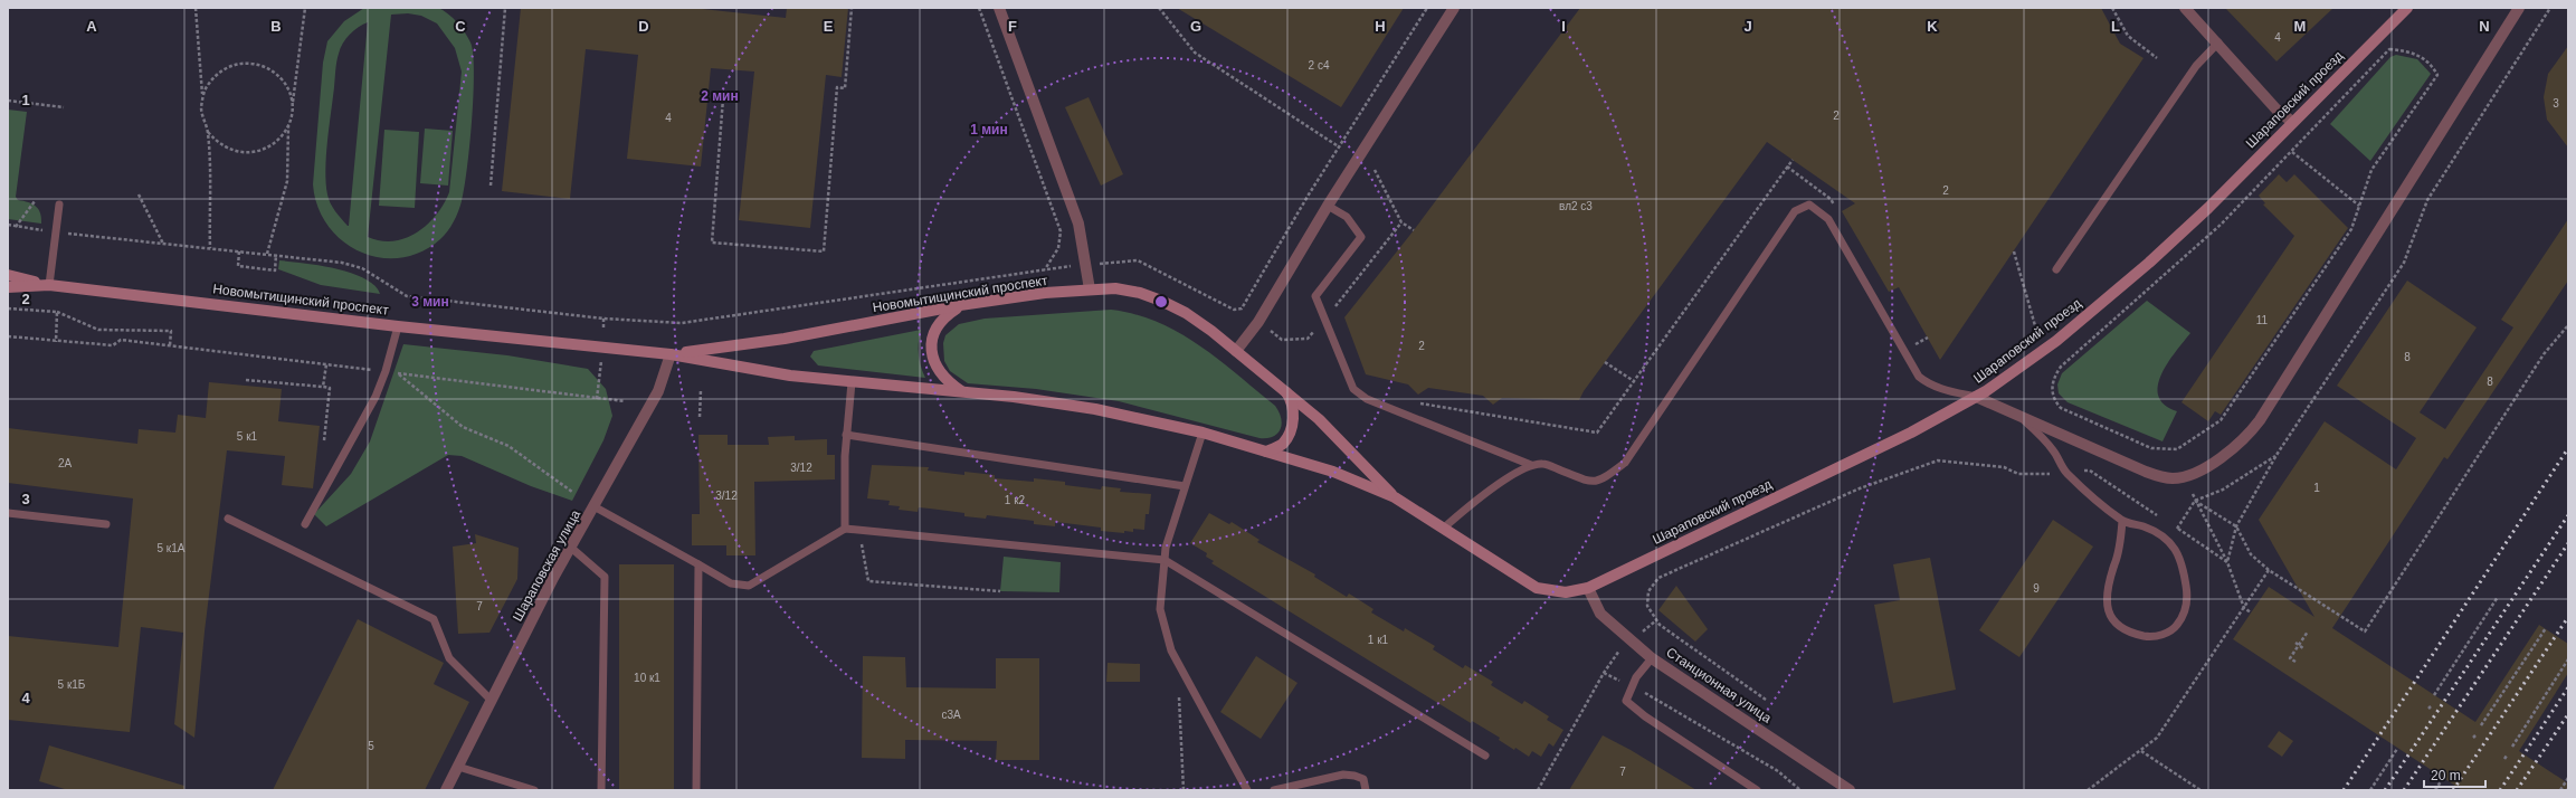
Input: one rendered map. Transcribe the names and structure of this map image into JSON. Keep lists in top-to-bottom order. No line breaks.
{"streets":{"main road":["Шараповский проезд","Новомытищинский проспект"],"street":["Шараповская улица","Станционная улица"]},"crossings":[["Шараповский проезд","Новомытищинский проспект"],["Шараповский проезд","Станционная улица"],["Новомытищинский проспект","Шараповская улица"],["Новомытищинский проспект","Станционная улица"]],"house_numbers":["4","2 с4","3","2","4","2","вл2 с3","11","2","8","8","5 к1","2А","3/12","1","3/12","1 к2","5 к1А","9","7","1 к1","10 к1","5 к1Б","с3А","5","7"],"scale_bar":"20 m","grid":{"columns":["A","B","C","D","E","F","G","H","I","J","K","L","M","N"],"rows":["1","2","3","4"]},"rings":["2 мин","1 мин","3 мин"]}
